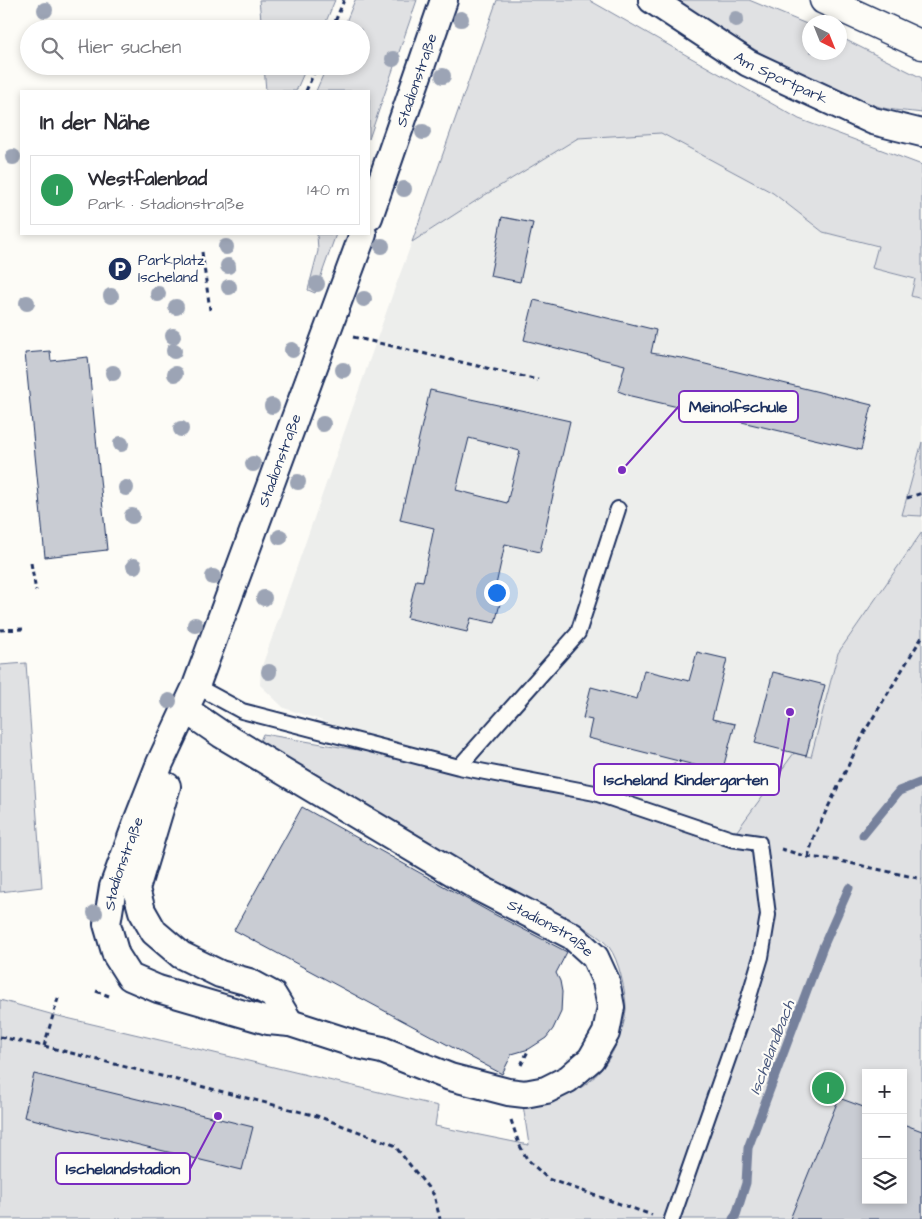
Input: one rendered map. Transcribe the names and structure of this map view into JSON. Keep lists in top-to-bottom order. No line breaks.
{"streets":{"street":["Am Sportpark","Stadionstraße"]},"water":["Ischelandbach"],"places":{"parking":["Parkplatz Ischeland"],"other":["Meinolfschule","Ischeland Kindergarten","Ischelandstadion"]},"north":"bottom right","page":{"search":"Hier suchen","heading":"In der Nähe","list":[{"mark":"1","name":"Westfalenbad","note":"Park · Stadionstraße","value":"140 m"}],"map_buttons":["+","−"],"pins":"1"}}
